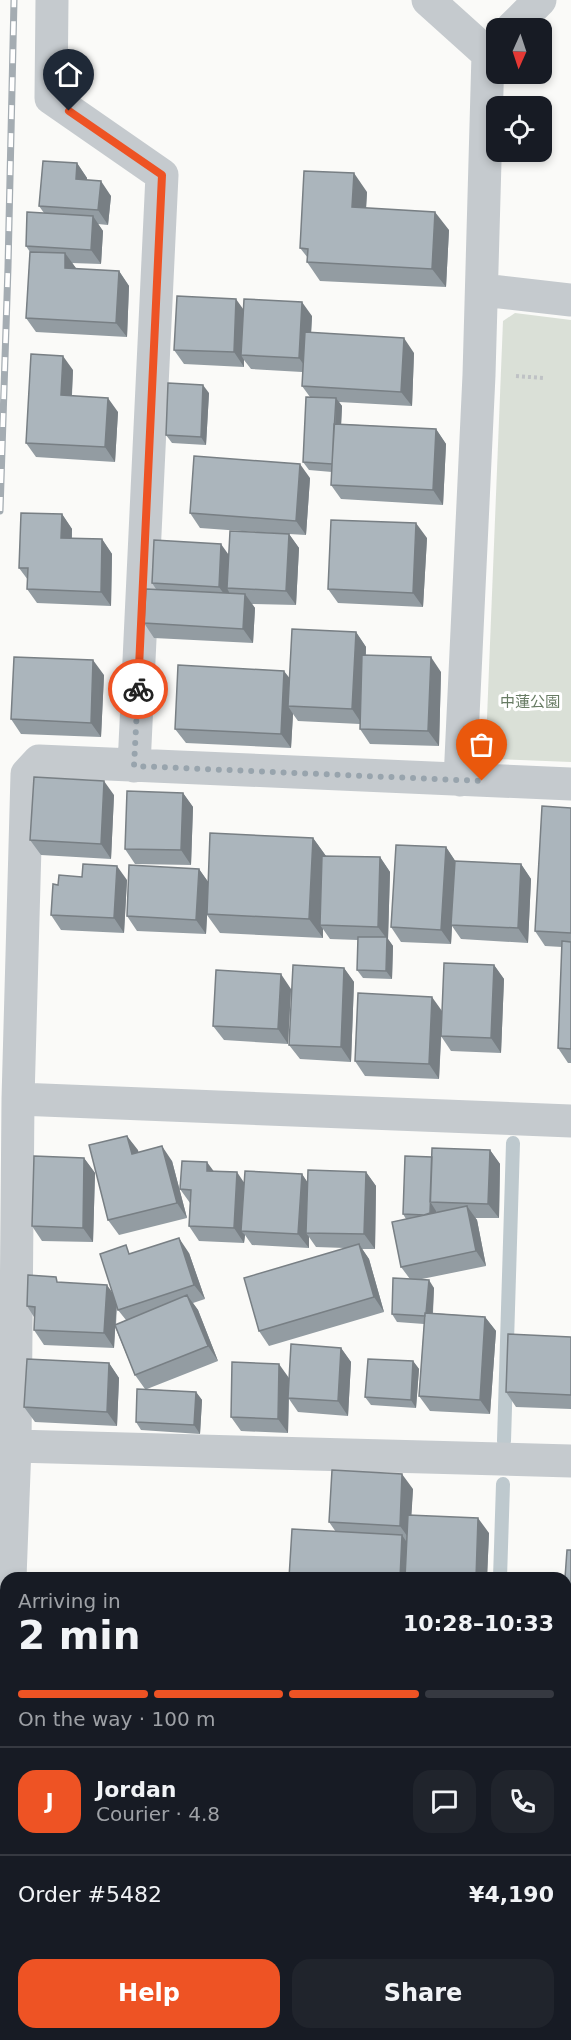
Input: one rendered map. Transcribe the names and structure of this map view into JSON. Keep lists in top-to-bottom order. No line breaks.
{"parks":["中蓮公園"],"north":"bottom","page":{"heading":["2 min","Arriving in","10:28–10:33"],"panel":["Jordan","Courier · 4.8","Order #5482","¥4,190"],"bar":"On the way · 100 m","round":"J","buttons":["Help","Share"]}}
